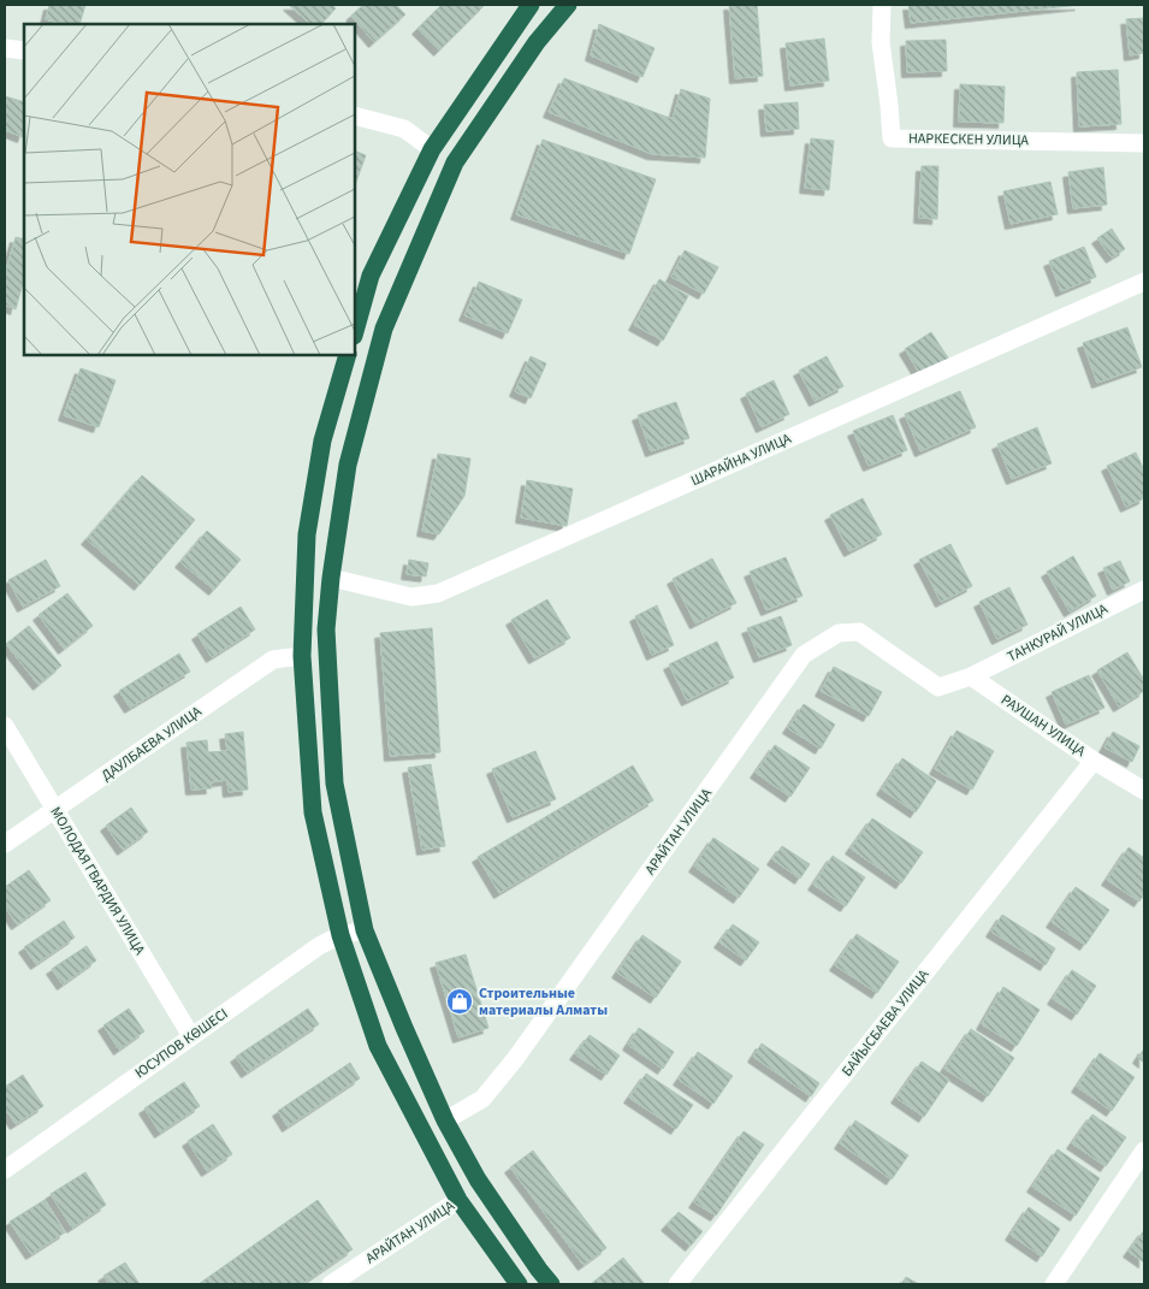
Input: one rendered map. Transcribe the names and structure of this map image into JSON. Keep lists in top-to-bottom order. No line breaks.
{"streets":{"street":["НАРКЕСКЕН УЛИЦА","ШАРАЙНА УЛИЦА","ТАНКУРАЙ УЛИЦА","РАУШАН УЛИЦА","ДАУЛБАЕВА УЛИЦА","АРАЙТАН УЛИЦА","МОЛОДАЯ ГВАРДИЯ УЛИЦА","БАЙЫСБАЕВА УЛИЦА","ЮСУПОВ КӨШЕСІ"]},"crossings":[["ТАНКУРАЙ УЛИЦА","РАУШАН УЛИЦА"],["ТАНКУРАЙ УЛИЦА","АРАЙТАН УЛИЦА"],["РАУШАН УЛИЦА","АРАЙТАН УЛИЦА"],["РАУШАН УЛИЦА","БАЙЫСБАЕВА УЛИЦА"],["ДАУЛБАЕВА УЛИЦА","МОЛОДАЯ ГВАРДИЯ УЛИЦА"],["МОЛОДАЯ ГВАРДИЯ УЛИЦА","ЮСУПОВ КӨШЕСІ"]],"places":{"shop":["Строительные материалы Алматы"]}}
